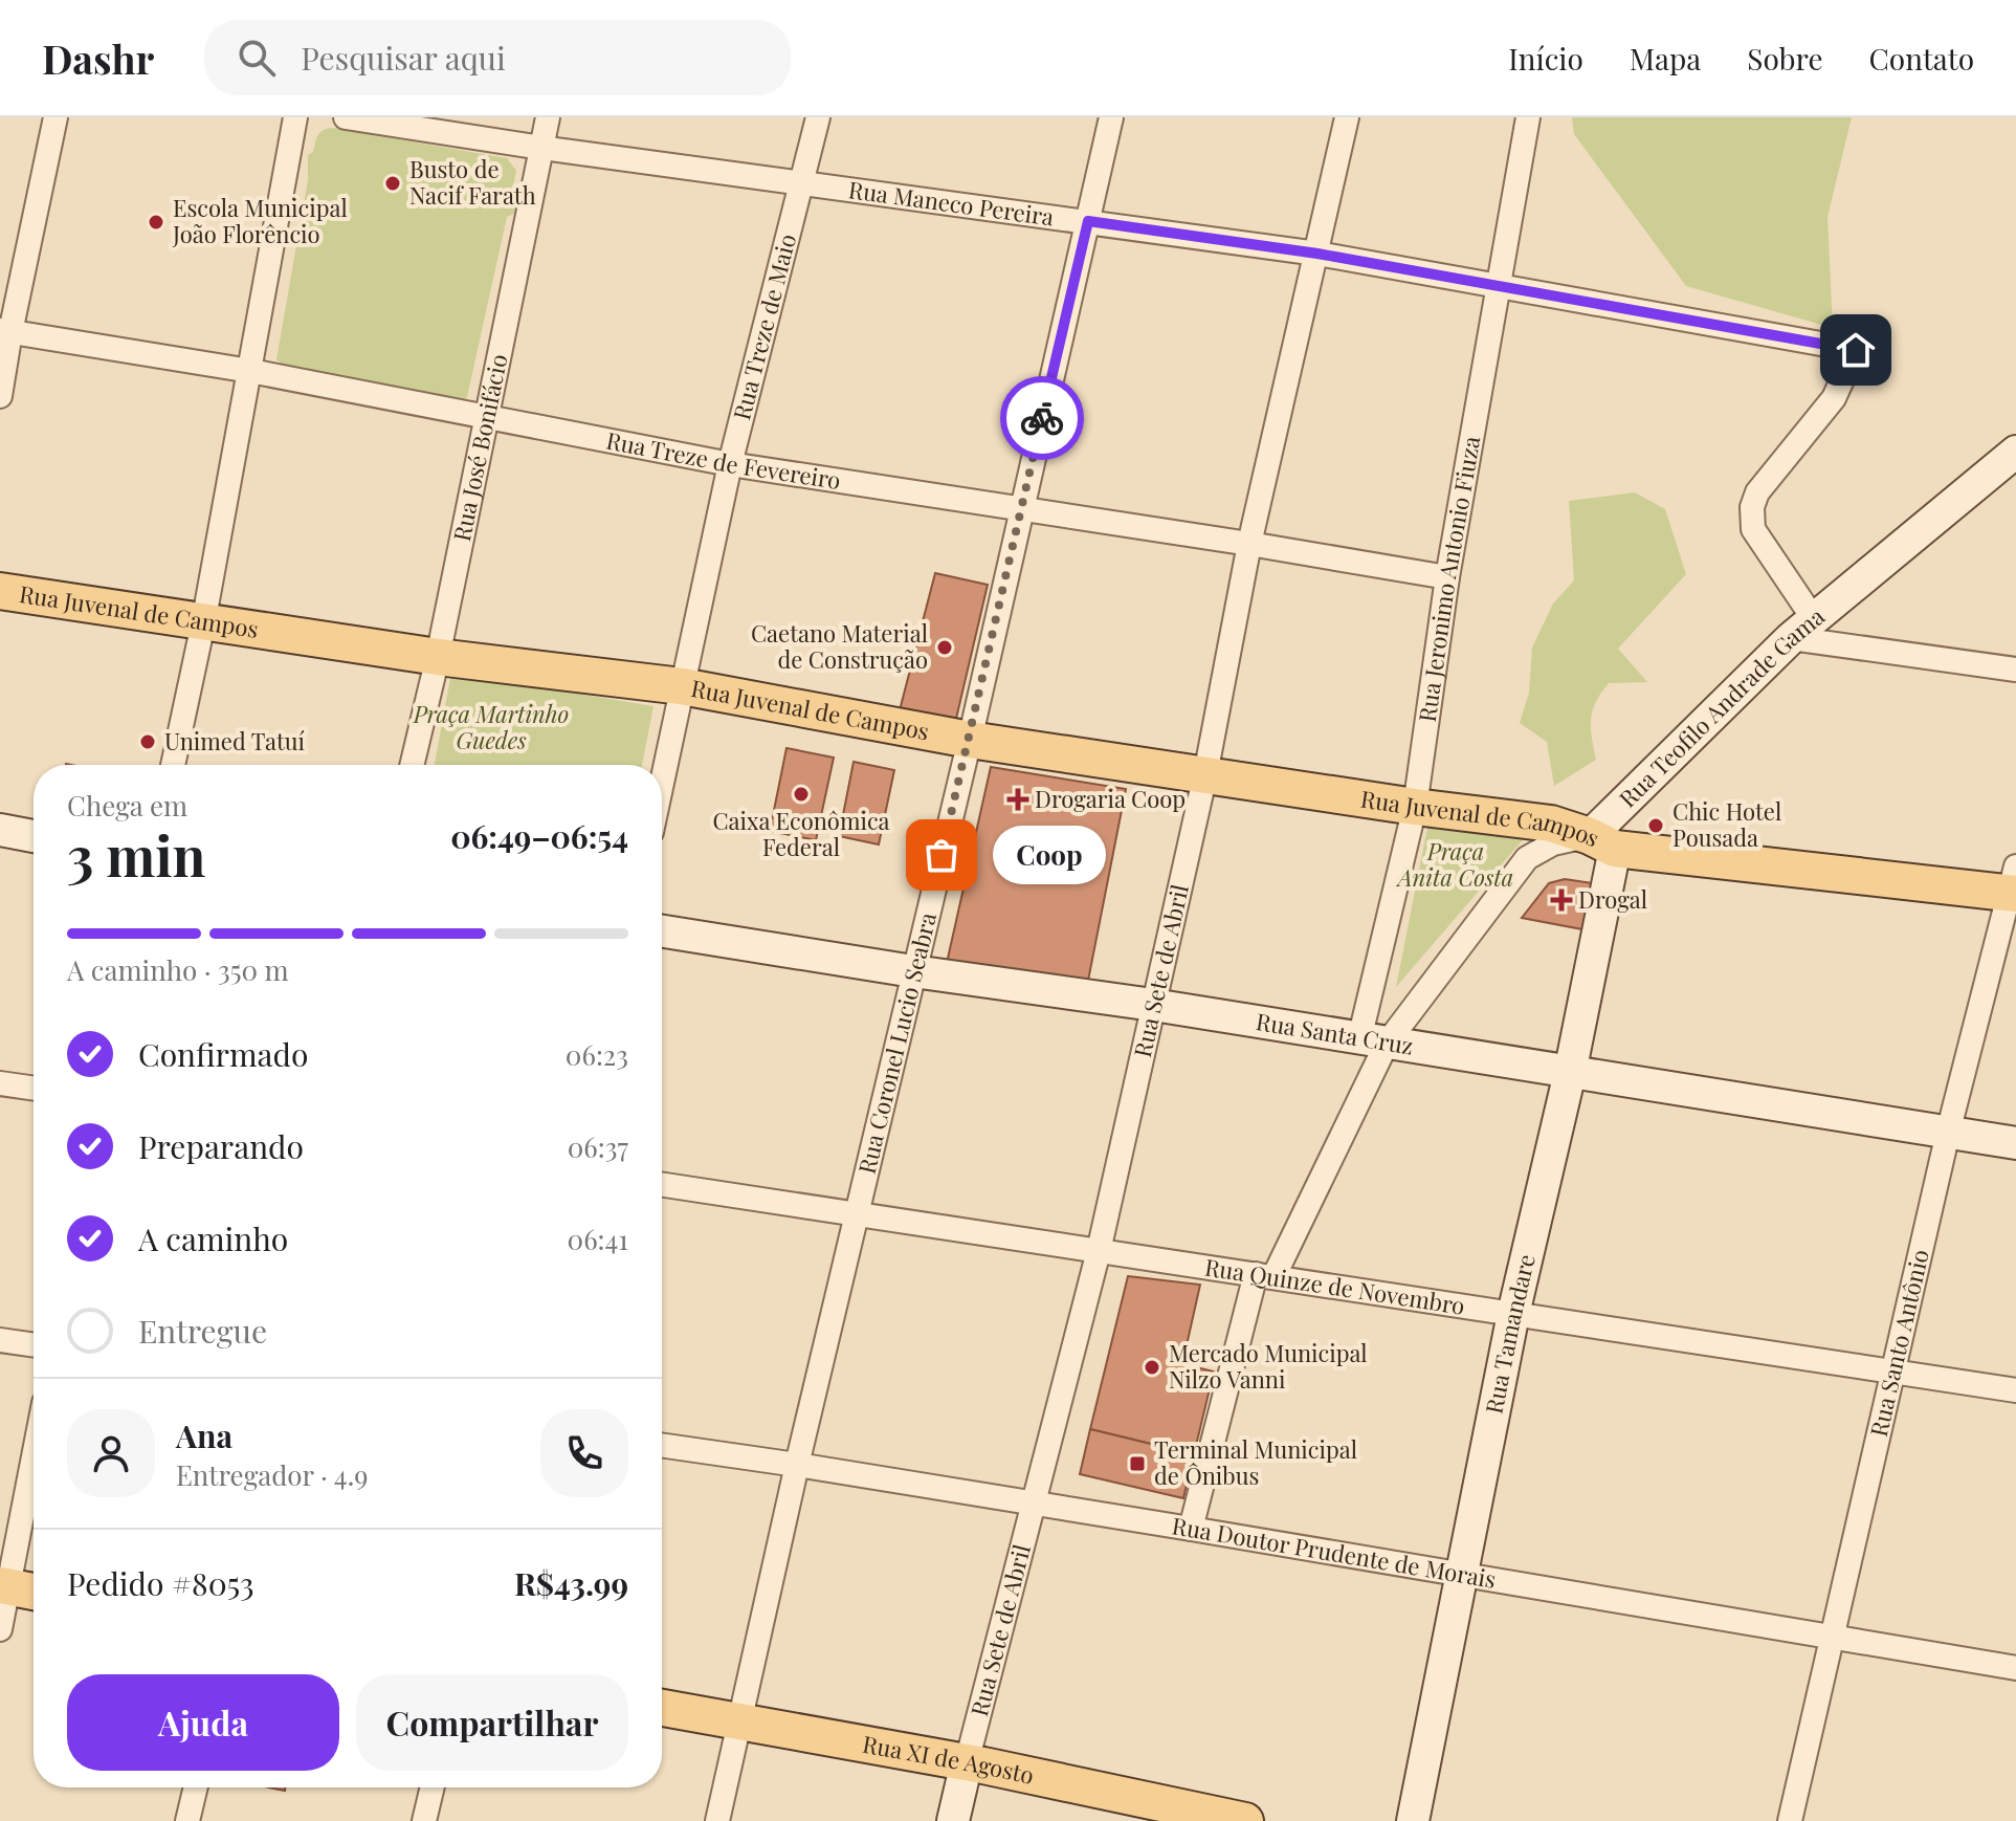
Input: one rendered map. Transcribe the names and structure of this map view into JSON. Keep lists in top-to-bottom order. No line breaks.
{"streets":{"main road":["Rua Juvenal de Campos","Rua XI de Agosto"],"street":["Rua Maneco Pereira","Rua Treze de Maio","Rua José Bonifácio","Rua Treze de Fevereiro","Rua Jeronimo Antonio Fiuza","Rua Teofilo Andrade Gama","Rua Sete de Abril","Rua Santa Cruz","Rua Coronel Lucio Seabra","Rua Quinze de Novembro","Rua Tamandare","Rua Santo Antônio","Rua Doutor Prudente de Morais"]},"crossings":[["Rua Maneco Pereira","Rua Treze de Maio"],["Rua Maneco Pereira","Rua José Bonifácio"],["Rua Maneco Pereira","Rua Jeronimo Antonio Fiuza"],["Rua Maneco Pereira","Rua Teofilo Andrade Gama"],["Rua Maneco Pereira","Rua Sete de Abril"],["Rua Maneco Pereira","Rua Coronel Lucio Seabra"],["Rua Treze de Maio","Rua Treze de Fevereiro"],["Rua Treze de Maio","Rua Juvenal de Campos"],["Rua José Bonifácio","Rua Treze de Fevereiro"],["Rua José Bonifácio","Rua Juvenal de Campos"],["Rua Treze de Fevereiro","Rua Jeronimo Antonio Fiuza"],["Rua Treze de Fevereiro","Rua Sete de Abril"],["Rua Treze de Fevereiro","Rua Coronel Lucio Seabra"],["Rua Jeronimo Antonio Fiuza","Rua Juvenal de Campos"],["Rua Jeronimo Antonio Fiuza","Rua Santa Cruz"],["Rua Juvenal de Campos","Rua Teofilo Andrade Gama"],["Rua Juvenal de Campos","Rua Sete de Abril"],["Rua Juvenal de Campos","Rua Coronel Lucio Seabra"],["Rua Juvenal de Campos","Rua Tamandare"],["Rua Juvenal de Campos","Rua Santo Antônio"],["Rua Teofilo Andrade Gama","Rua Tamandare"],["Rua Sete de Abril","Rua Santa Cruz"],["Rua Sete de Abril","Rua Quinze de Novembro"],["Rua Sete de Abril","Rua Doutor Prudente de Morais"],["Rua Sete de Abril","Rua XI de Agosto"],["Rua Santa Cruz","Rua Coronel Lucio Seabra"],["Rua Santa Cruz","Rua Tamandare"],["Rua Santa Cruz","Rua Santo Antônio"],["Rua Coronel Lucio Seabra","Rua Quinze de Novembro"],["Rua Coronel Lucio Seabra","Rua Doutor Prudente de Morais"],["Rua Coronel Lucio Seabra","Rua XI de Agosto"],["Rua Quinze de Novembro","Rua Tamandare"],["Rua Quinze de Novembro","Rua Santo Antônio"],["Rua Tamandare","Rua Doutor Prudente de Morais"],["Rua Santo Antônio","Rua Doutor Prudente de Morais"]],"parks":["Praça Martinho Guedes","Praça Anita Costa"],"places":{"other":["Busto de Nacif Farath","Escola Municipal João Florêncio","Caetano Material de Construção","Unimed Tatuí","Caixa Econômica Federal","Chic Hotel Pousada","Coop","Mercado Municipal Nilzo Vanni"],"health":["Drogaria Coop","Drogal"],"transit":["Terminal Municipal de Ônibus"]},"page":{"header":"Dashr","search":"Pesquisar aqui","nav":["Início","Mapa","Sobre","Contato"],"heading":["3 min","Chega em","06:49–06:54"],"panel":["Ana","Entregador · 4.9","Pedido #8053","R$43.99"],"bubble":"Coop","bar":"A caminho · 350 m","list":[["Confirmado","06:23"],["Preparando","06:37"],["A caminho","06:41"],"Entregue"],"buttons":["Ajuda","Compartilhar"]}}
